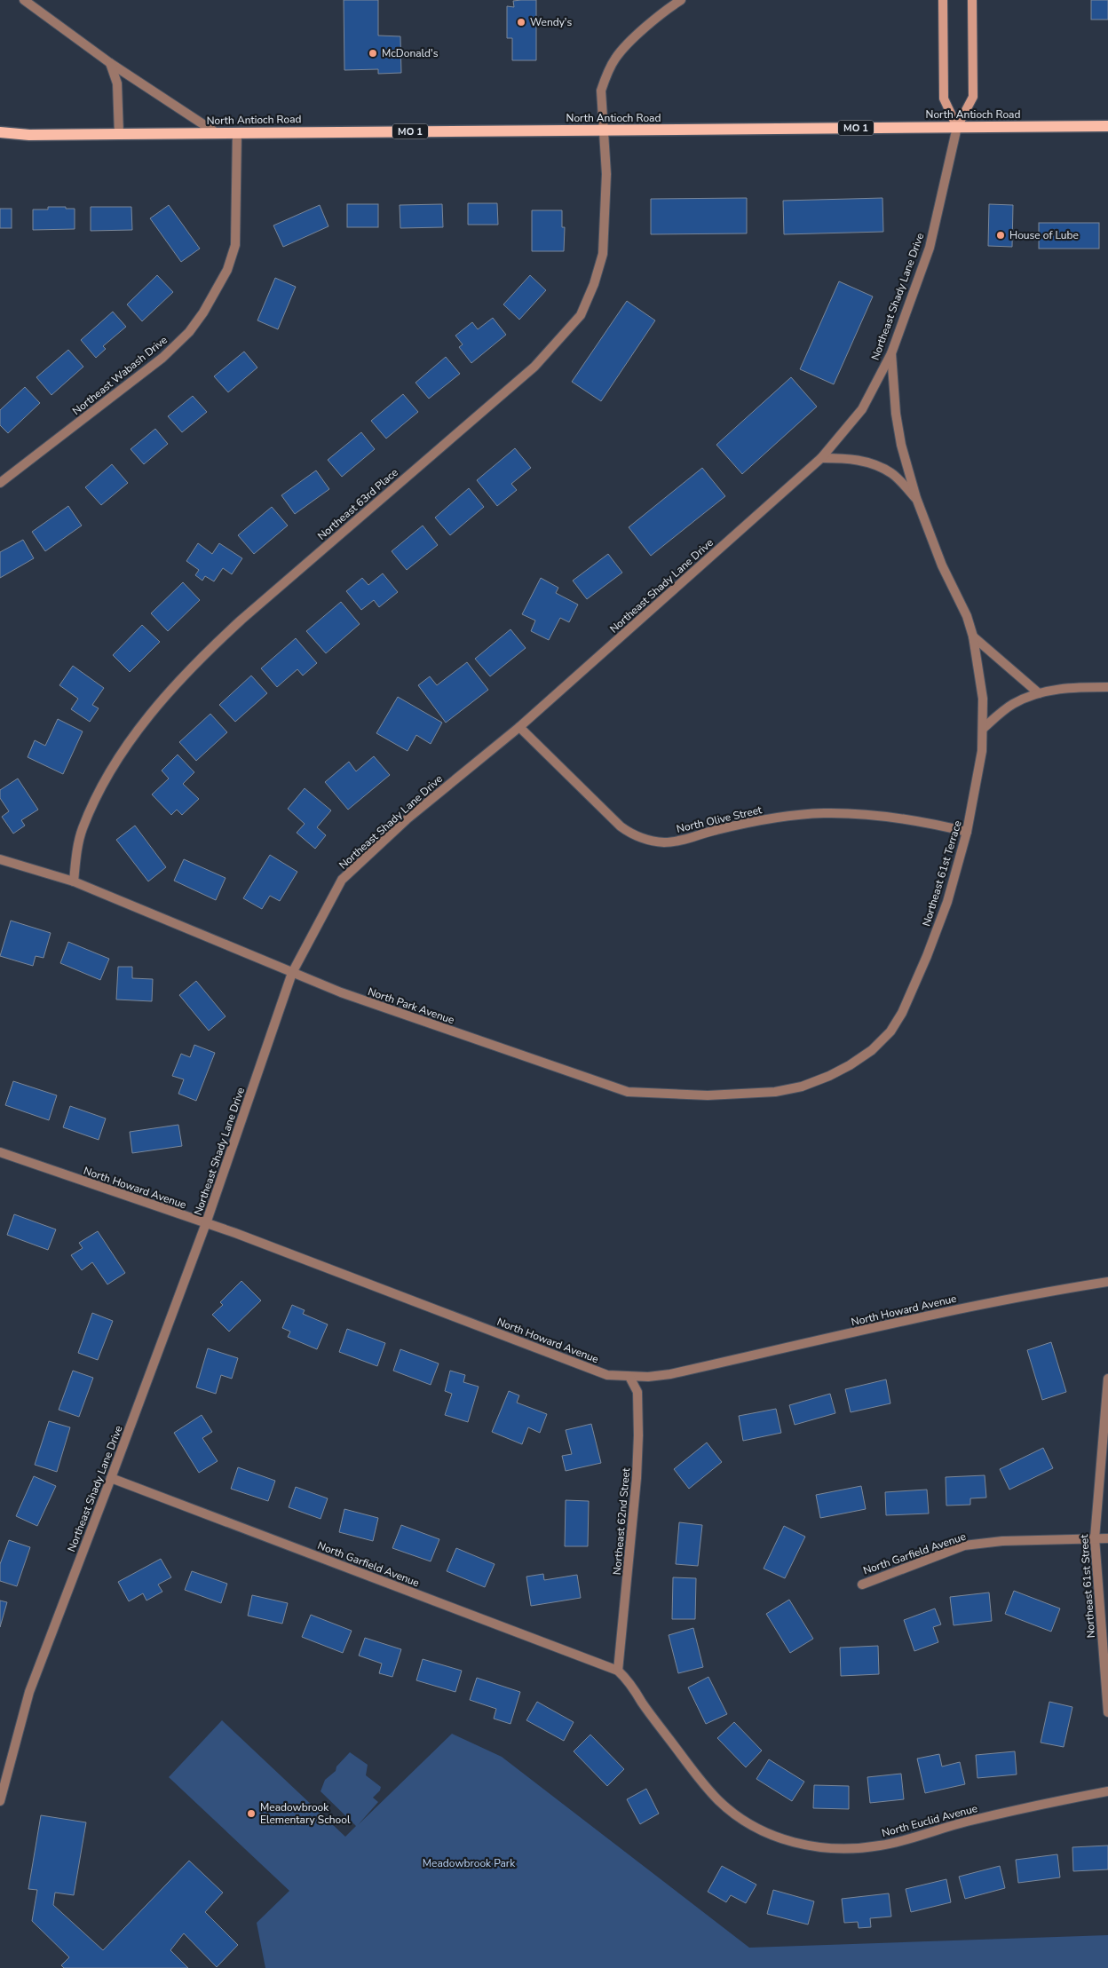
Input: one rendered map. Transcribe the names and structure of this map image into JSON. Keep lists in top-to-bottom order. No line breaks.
{"streets":{"main road":["North Antioch Road","MO 1"],"street":["Northeast Shady Lane Drive","Northeast Wabash Drive","Northeast 63rd Place","North Olive Street","Northeast 61st Terrace","North Park Avenue","North Howard Avenue","Northeast 62nd Street","North Garfield Avenue","Northeast 61st Street","North Euclid Avenue"]},"crossings":[["North Antioch Road","MO 1"],["North Antioch Road","Northeast Shady Lane Drive"],["North Antioch Road","Northeast Wabash Drive"],["North Antioch Road","Northeast 63rd Place"],["Northeast Shady Lane Drive","North Olive Street"],["Northeast Shady Lane Drive","Northeast 61st Terrace"],["Northeast Shady Lane Drive","North Park Avenue"],["Northeast Shady Lane Drive","North Howard Avenue"],["Northeast Shady Lane Drive","North Garfield Avenue"],["Northeast 63rd Place","North Park Avenue"],["North Olive Street","Northeast 61st Terrace"],["Northeast 61st Terrace","North Park Avenue"],["North Howard Avenue","Northeast 62nd Street"],["Northeast 62nd Street","North Garfield Avenue"],["Northeast 62nd Street","North Euclid Avenue"],["North Garfield Avenue","Northeast 61st Street"],["North Garfield Avenue","North Euclid Avenue"]],"parks":["Meadowbrook Park"],"places":["Wendy's","McDonald's","House of Lube","Meadowbrook Elementary School"]}
